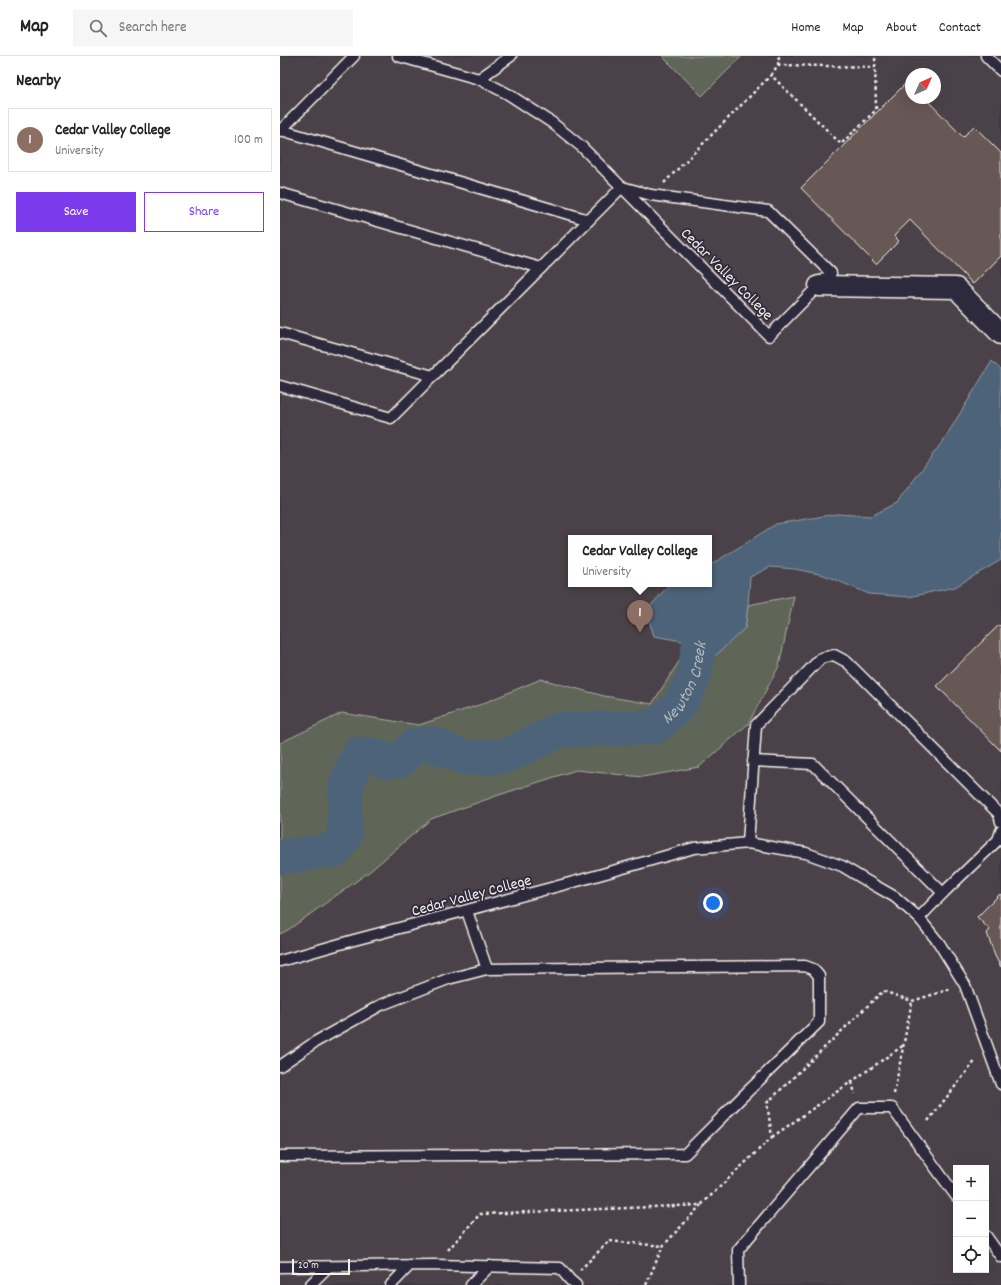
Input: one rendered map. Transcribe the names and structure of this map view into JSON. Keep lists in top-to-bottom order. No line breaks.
{"streets":{"lane":["Cedar Valley College"]},"water":["Newton Creek"],"scale_bar":"20 m","north":"top right","page":{"header":"Map","search":"Search here","nav":["Home","Map","About","Contact"],"heading":"Nearby","list":[{"mark":"1","name":"Cedar Valley College","note":"University","value":"100 m"}],"buttons":["Save","Share"],"popup":["Cedar Valley College","University"],"pins":"1","map_buttons":["+","−"],"scale":"20 m"}}
